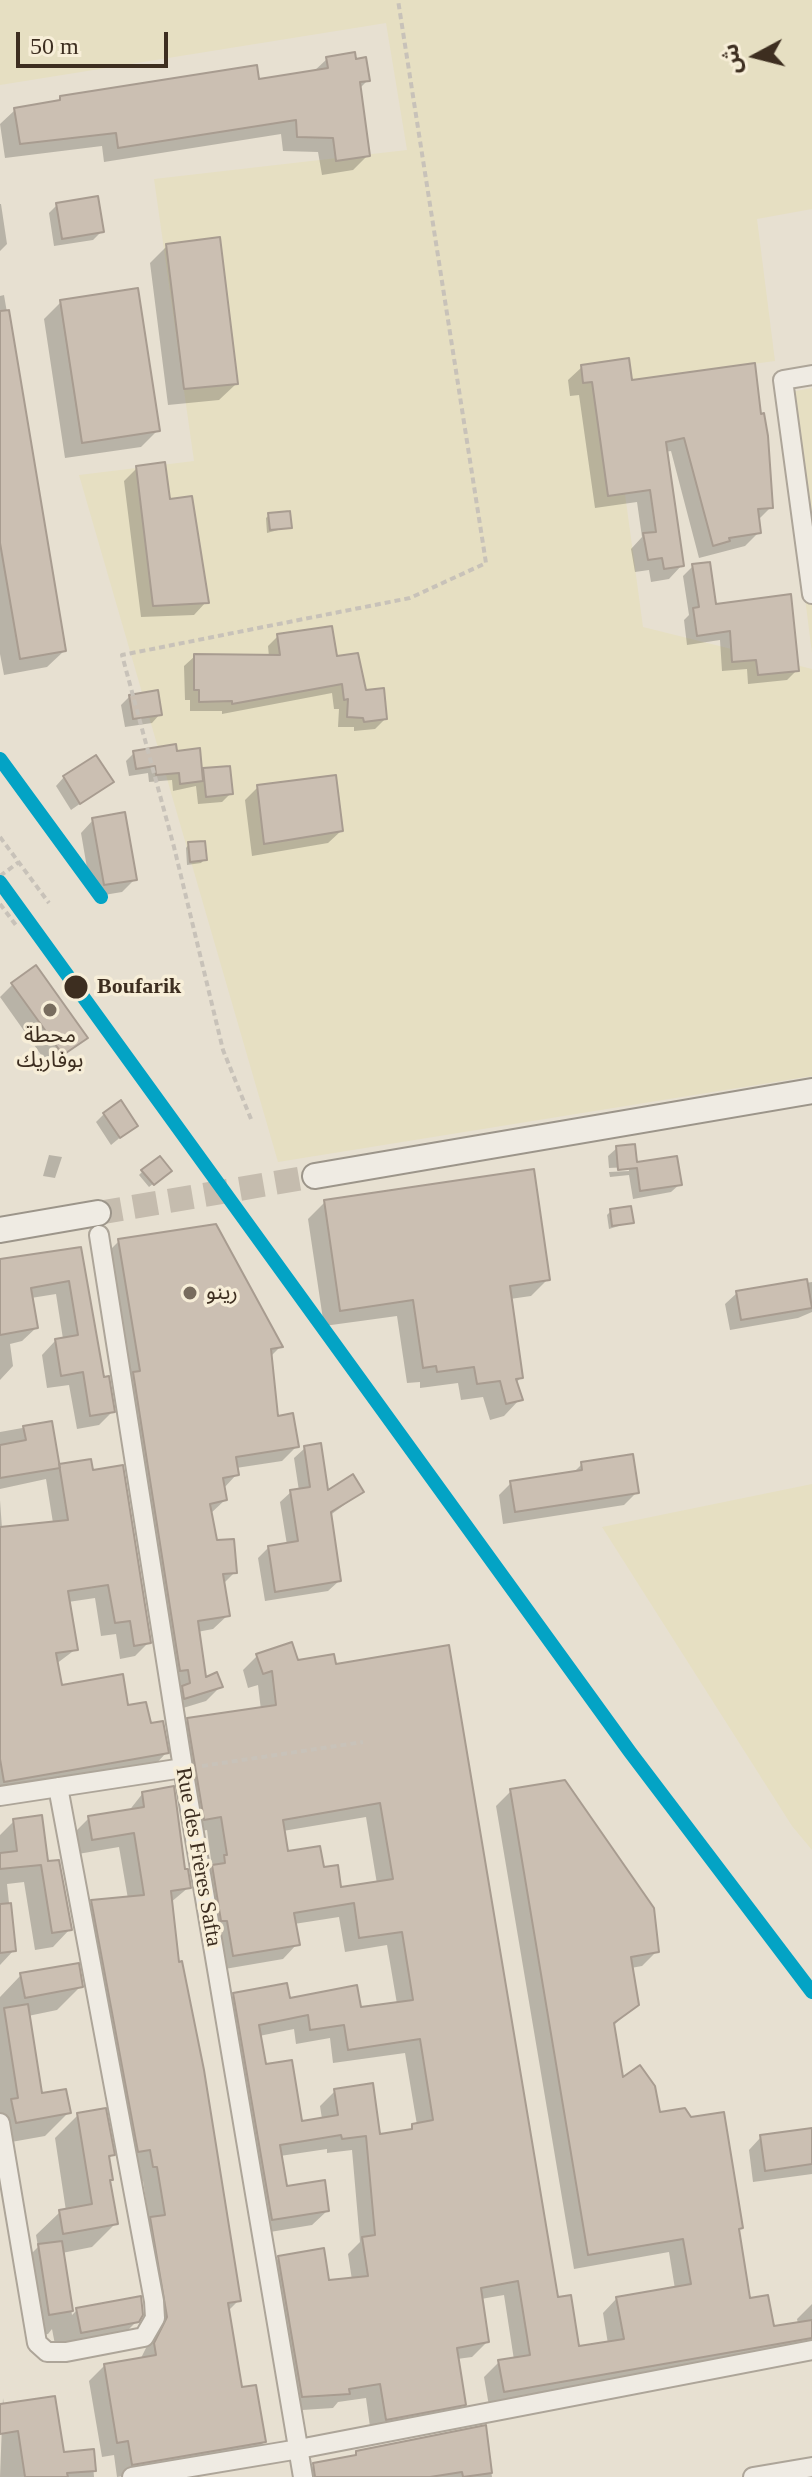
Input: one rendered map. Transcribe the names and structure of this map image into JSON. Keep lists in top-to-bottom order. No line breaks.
{"streets":{"street":["Rue des Frères Safta"]},"places":["Boufarik","محطة بوفاريك","رينو"],"scale_bar":"50 m","north":"left"}
